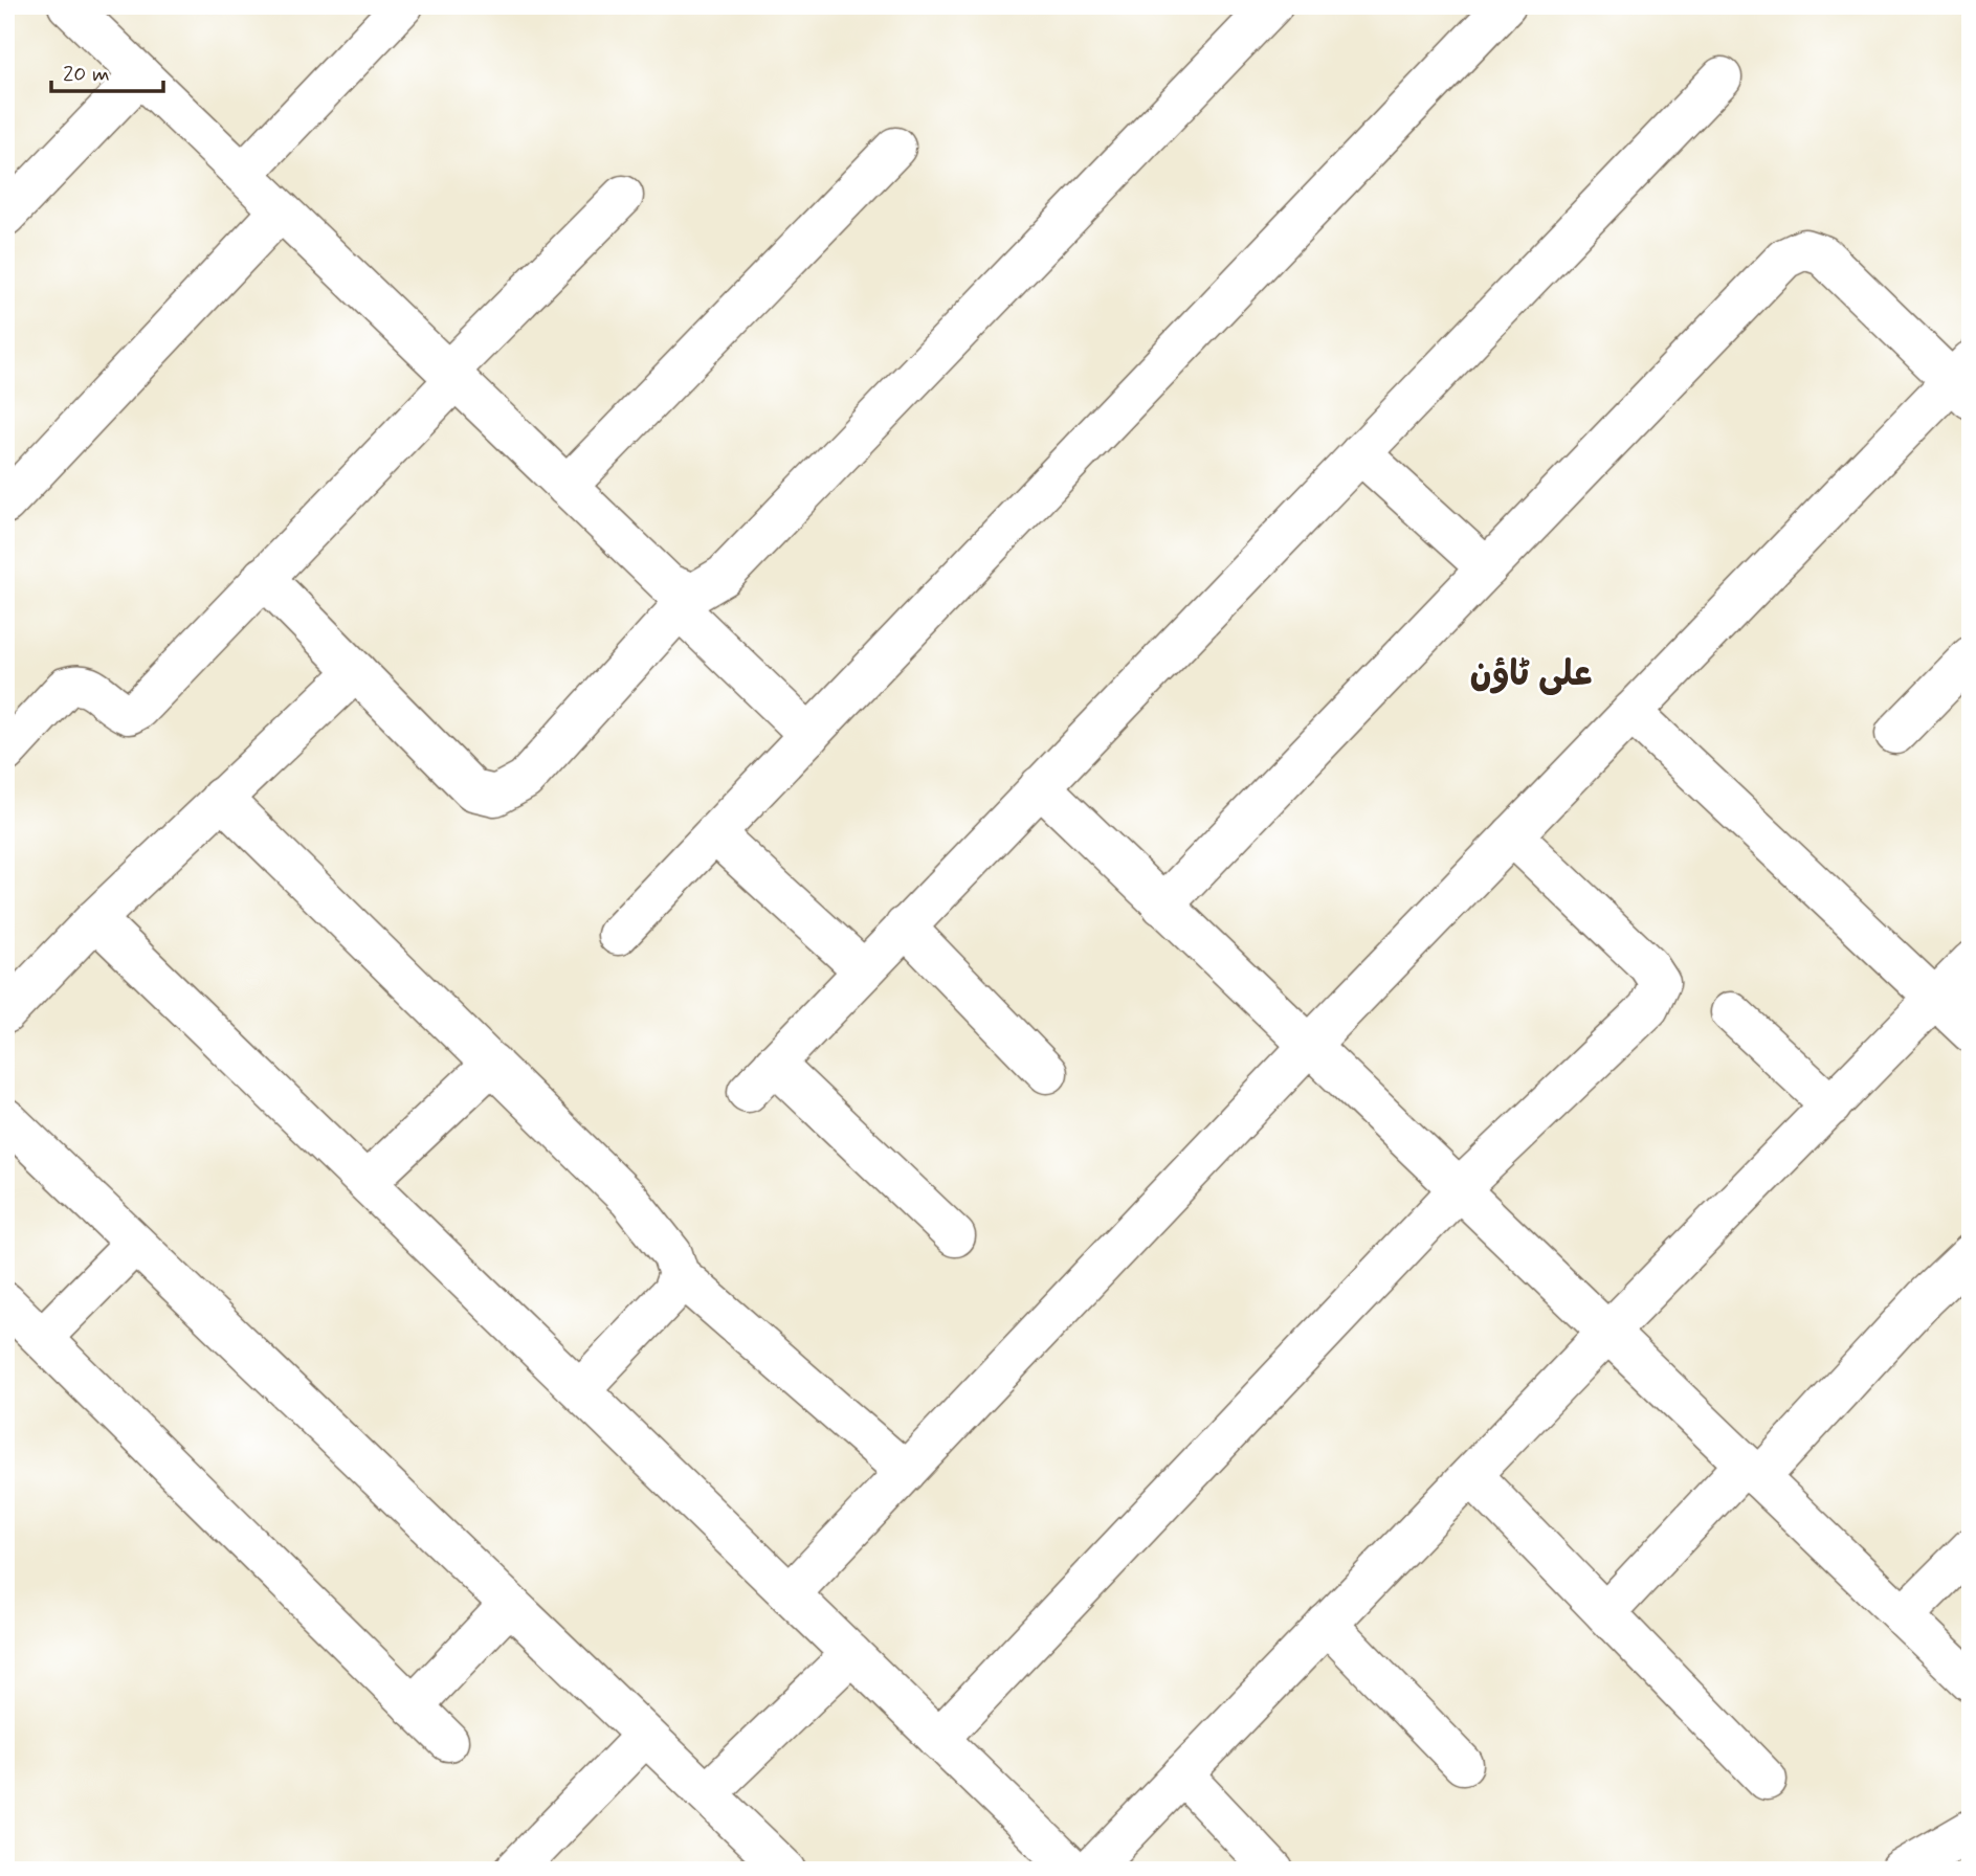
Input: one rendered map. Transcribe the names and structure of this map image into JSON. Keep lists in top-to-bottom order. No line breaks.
{"districts":["علی ٹاؤن"],"scale_bar":"20 m"}
